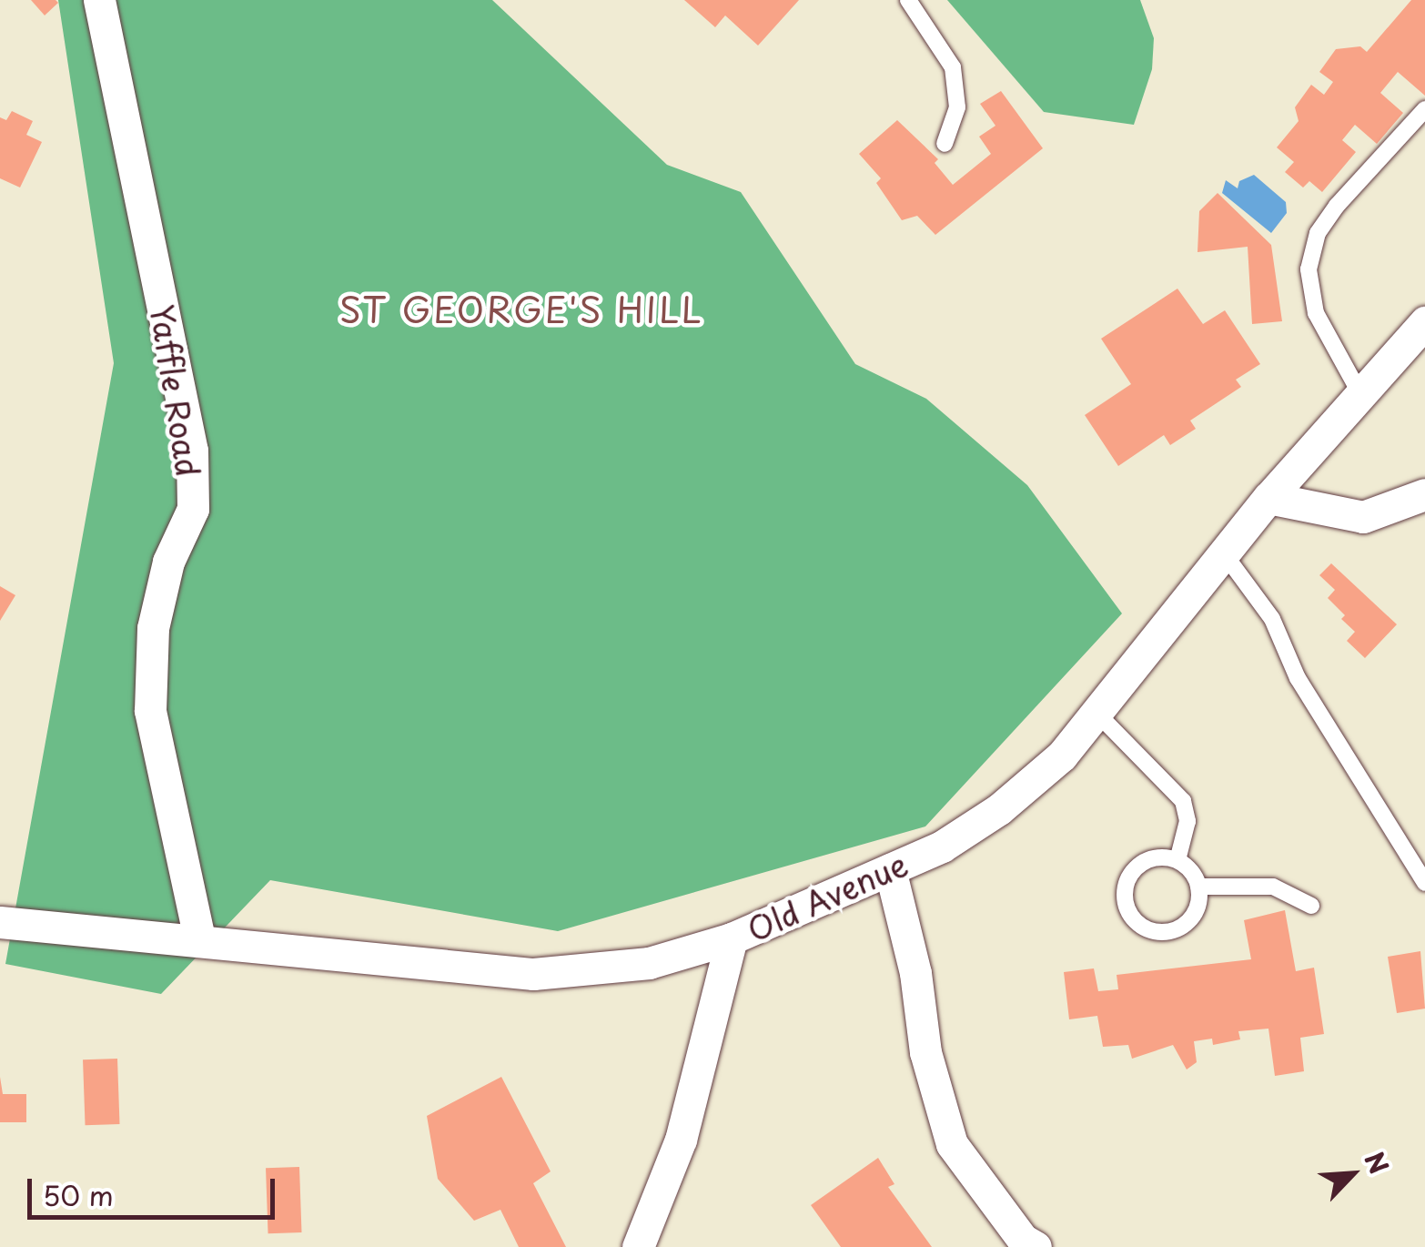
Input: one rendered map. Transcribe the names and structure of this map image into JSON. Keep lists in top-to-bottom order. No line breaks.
{"streets":{"street":["Yaffle Road","Old Avenue"]},"crossings":[["Yaffle Road","Old Avenue"]],"districts":["ST GEORGE'S HILL"],"scale_bar":"50 m","north":"top right"}
